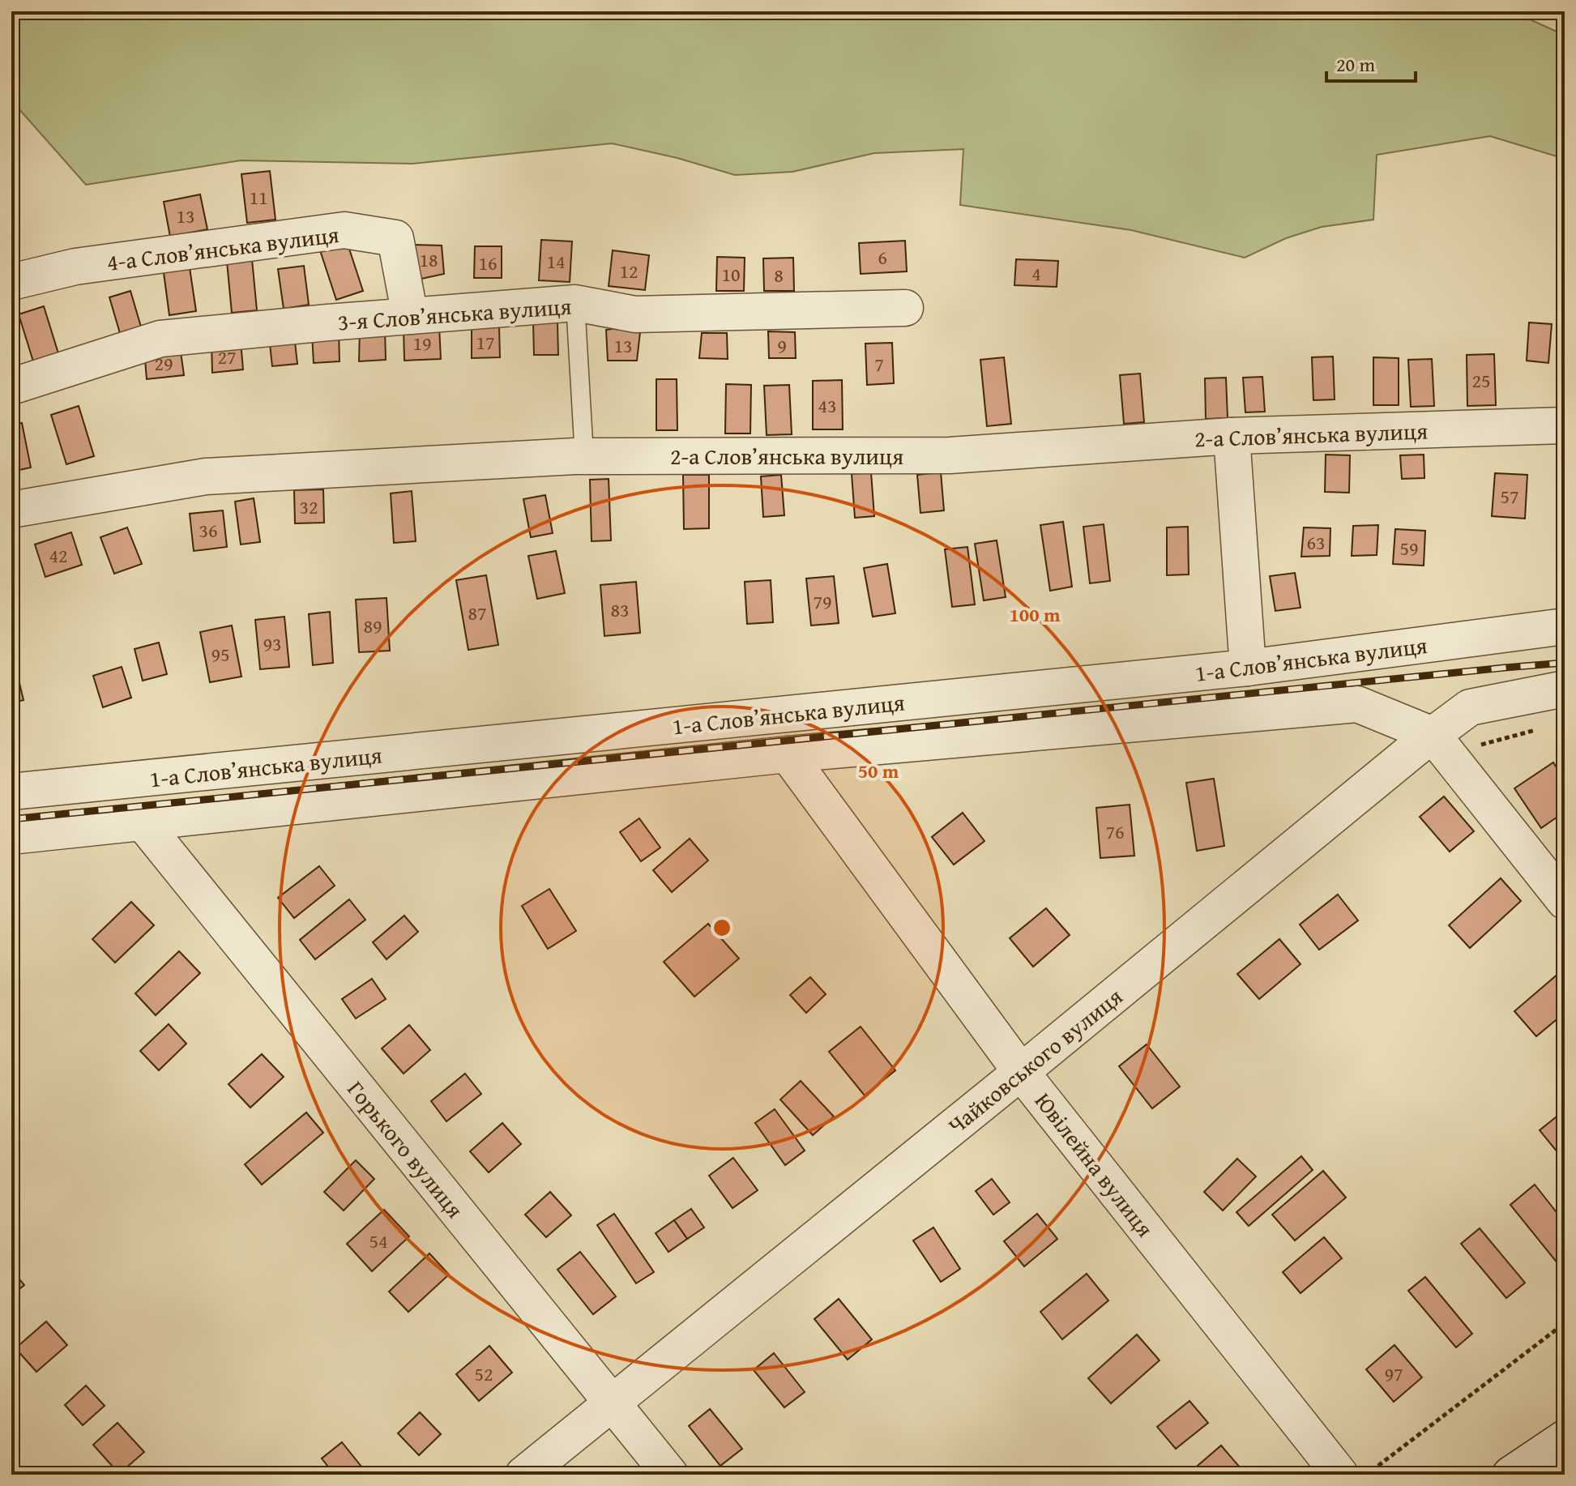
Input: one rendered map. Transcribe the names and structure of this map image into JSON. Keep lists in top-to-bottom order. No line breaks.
{"streets":{"street":["4-а Слов’янська вулиця","3-я Слов’янська вулиця","2-а Слов’янська вулиця","1-а Слов’янська вулиця","Чайковського вулиця","Горького вулиця","Ювілейна вулиця"]},"crossings":[["4-а Слов’янська вулиця","3-я Слов’янська вулиця"],["Чайковського вулиця","Горького вулиця"],["Чайковського вулиця","Ювілейна вулиця"]],"house_numbers":["11","13","6","18","14","16","12","4","10","8","17","19","13","9","27","29","7","25","43","57","32","36","63","59","42","79","83","87","89","93","95","76","54","52","97"],"scale_bar":"20 m","rings":["100 m","50 m"]}
